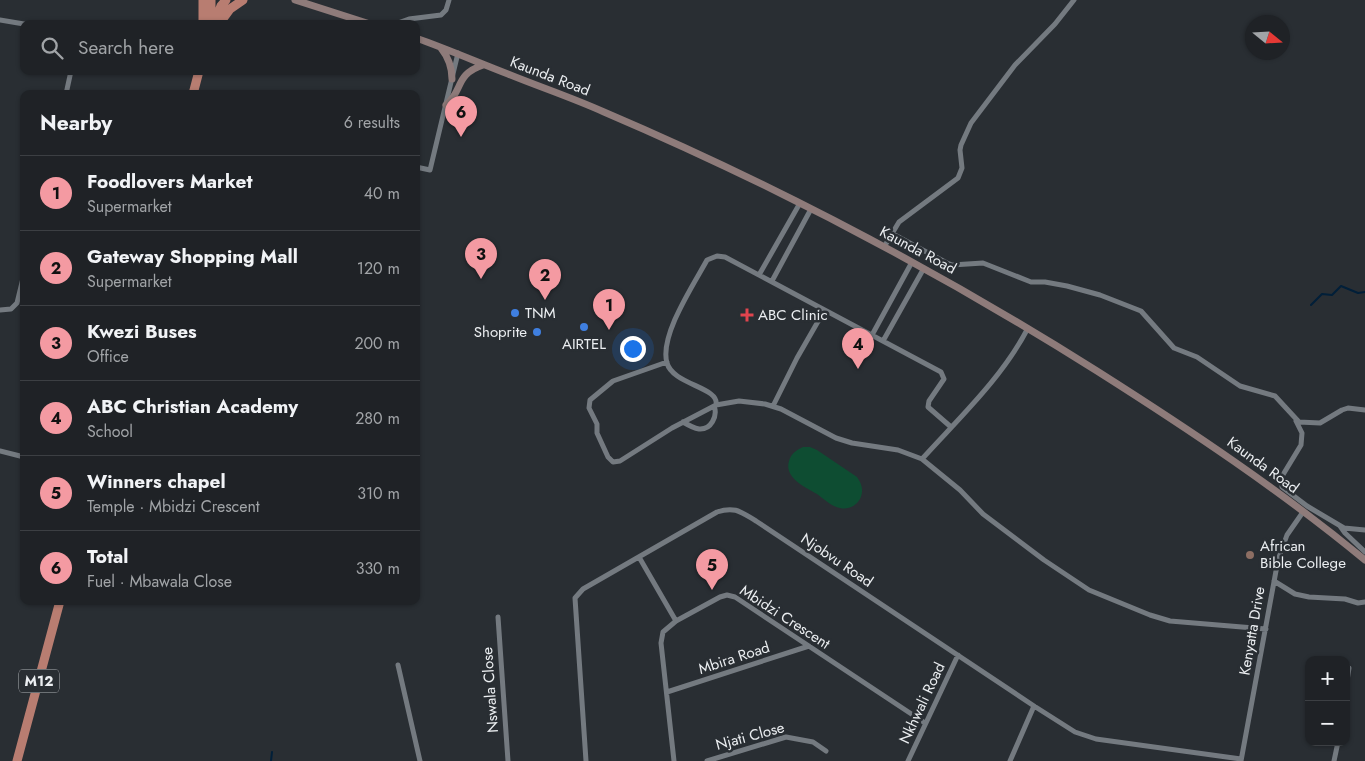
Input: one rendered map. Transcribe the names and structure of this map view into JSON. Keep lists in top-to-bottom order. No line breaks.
{"streets":{"highway":["M12"],"main road":["Kaunda Road"],"street":["Njobvu Road","Mbidzi Crescent","Kenyatta Drive","Mbira Road","Nswala Close","Nkhwali Road","Njati Close"]},"crossings":[["Kaunda Road","Kenyatta Drive"],["Njobvu Road","Kenyatta Drive"],["Njobvu Road","Nkhwali Road"],["Mbidzi Crescent","Mbira Road"],["Mbidzi Crescent","Nkhwali Road"]],"places":{"other":["TNM","AIRTEL","Shoprite","African Bible College"],"health":["ABC Clinic"]},"north":"right","page":{"search":"Search here","heading":["Nearby","6 results"],"pins":["6","3","2","1","4","5"],"list":[{"mark":"1","name":"Foodlovers Market","note":"Supermarket","value":"40 m"},{"mark":"2","name":"Gateway Shopping Mall","note":"Supermarket","value":"120 m"},{"mark":"3","name":"Kwezi Buses","note":"Office","value":"200 m"},{"mark":"4","name":"ABC Christian Academy","note":"School","value":"280 m"},{"mark":"5","name":"Winners chapel","note":"Temple · Mbidzi Crescent","value":"310 m"},{"mark":"6","name":"Total","note":"Fuel · Mbawala Close","value":"330 m"}],"map_buttons":["+","−"]}}
